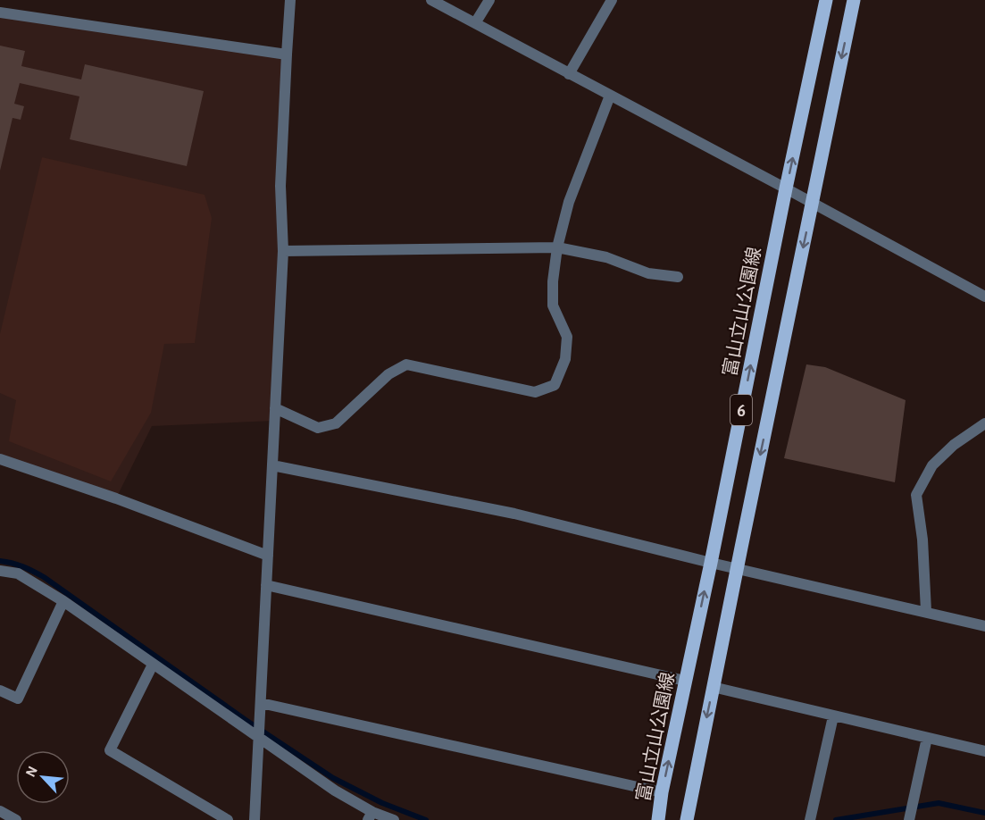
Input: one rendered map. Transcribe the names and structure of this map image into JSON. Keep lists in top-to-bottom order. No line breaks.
{"streets":{"main road":["富山立山公園線","6"]},"north":"top left"}
